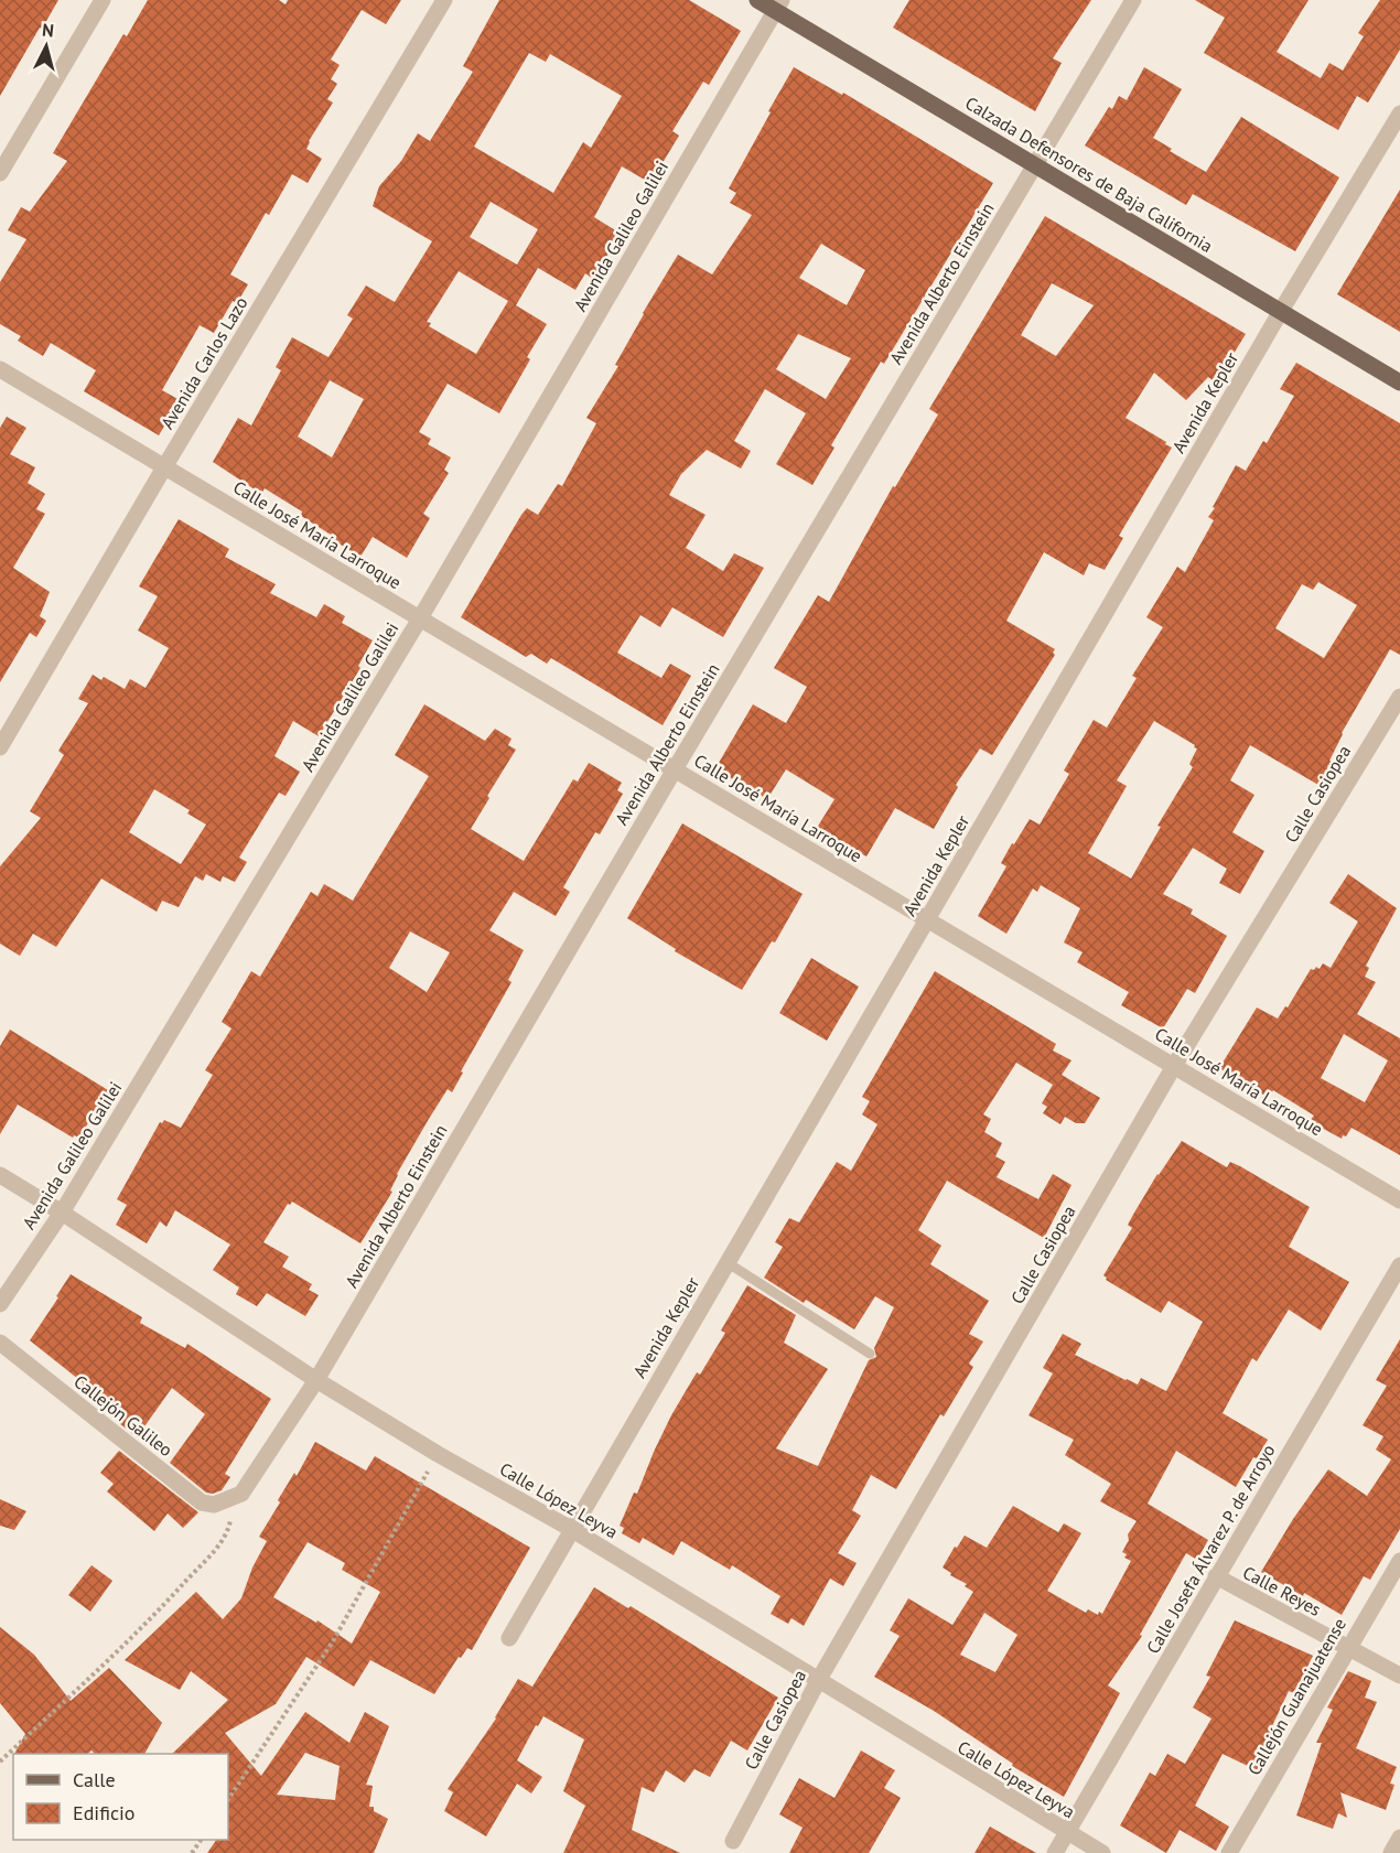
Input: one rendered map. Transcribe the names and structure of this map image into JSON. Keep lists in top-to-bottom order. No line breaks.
{"streets":{"main road":["Calzada Defensores de Baja California"],"street":["Avenida Galileo Galilei","Avenida Alberto Einstein","Avenida Carlos Lazo","Avenida Kepler","Calle José María Larroque","Calle Casiopea","Callejón Galileo","Calle López Leyva","Calle Josefa Álvarez P. de Arroyo","Calle Reyes","Callejón Guanajuatense"]},"crossings":[["Calzada Defensores de Baja California","Avenida Galileo Galilei"],["Calzada Defensores de Baja California","Avenida Alberto Einstein"],["Calzada Defensores de Baja California","Avenida Kepler"],["Avenida Galileo Galilei","Calle José María Larroque"],["Avenida Galileo Galilei","Calle López Leyva"],["Avenida Alberto Einstein","Calle José María Larroque"],["Avenida Alberto Einstein","Callejón Galileo"],["Avenida Alberto Einstein","Calle López Leyva"],["Avenida Carlos Lazo","Calle José María Larroque"],["Avenida Kepler","Calle José María Larroque"],["Avenida Kepler","Calle López Leyva"],["Calle José María Larroque","Calle Casiopea"],["Calle Casiopea","Calle López Leyva"],["Calle López Leyva","Calle Josefa Álvarez P. de Arroyo"],["Calle Josefa Álvarez P. de Arroyo","Calle Reyes"],["Calle Reyes","Callejón Guanajuatense"]],"legend":["Calle","Edificio"],"north":"top"}
